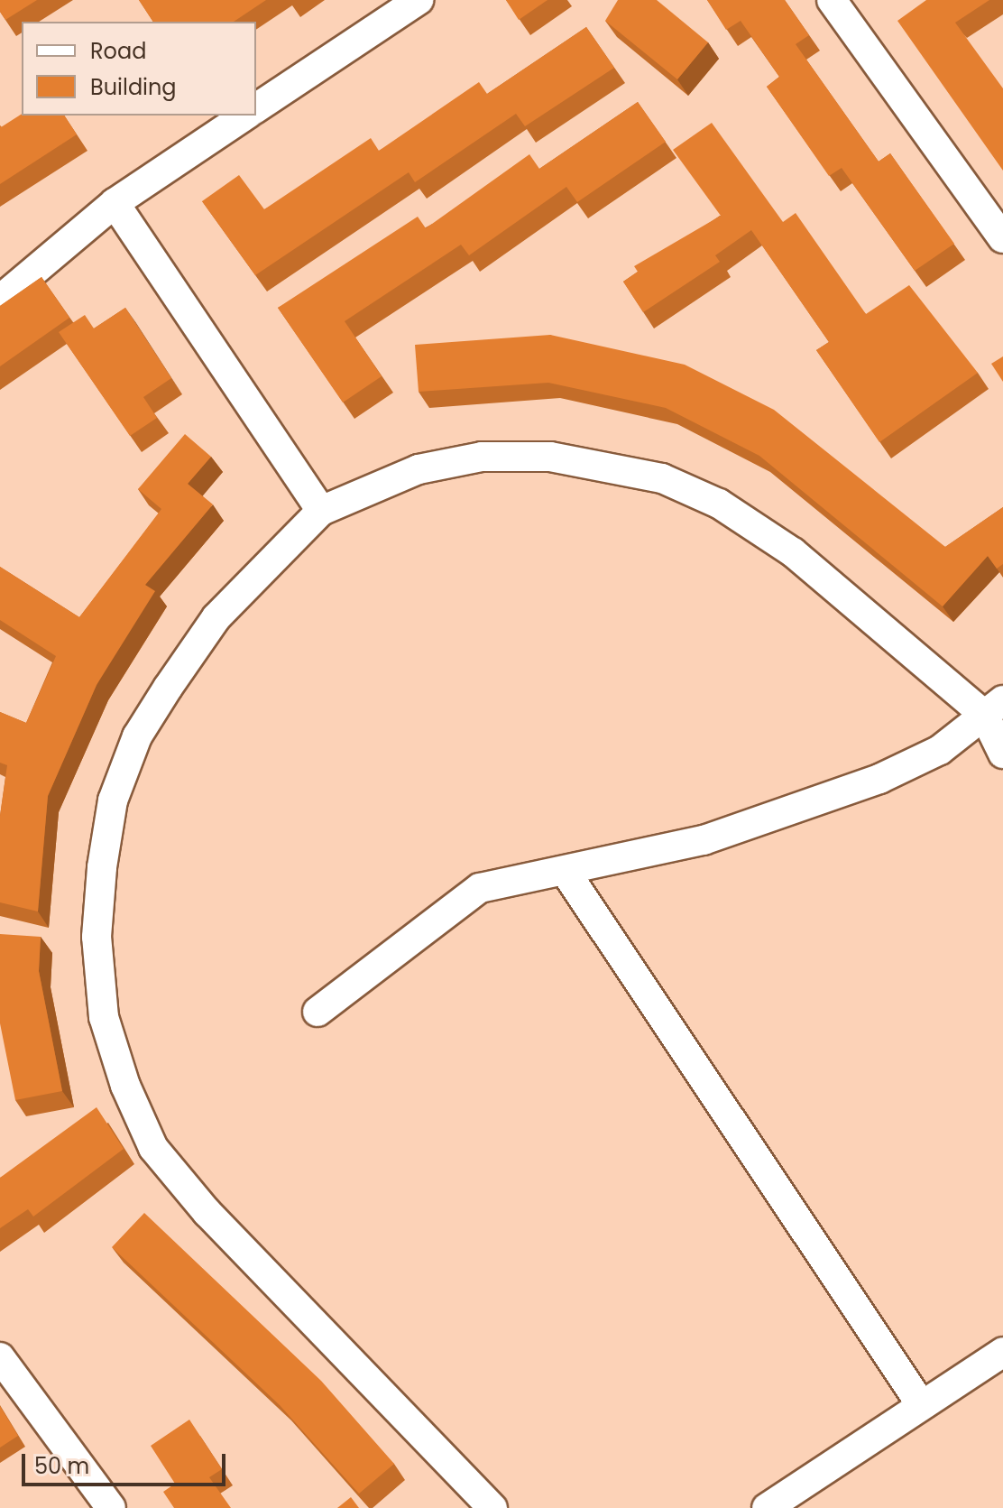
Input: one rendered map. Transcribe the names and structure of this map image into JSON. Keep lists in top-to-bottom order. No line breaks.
{"legend":["Road","Building"],"scale_bar":"50 m"}
